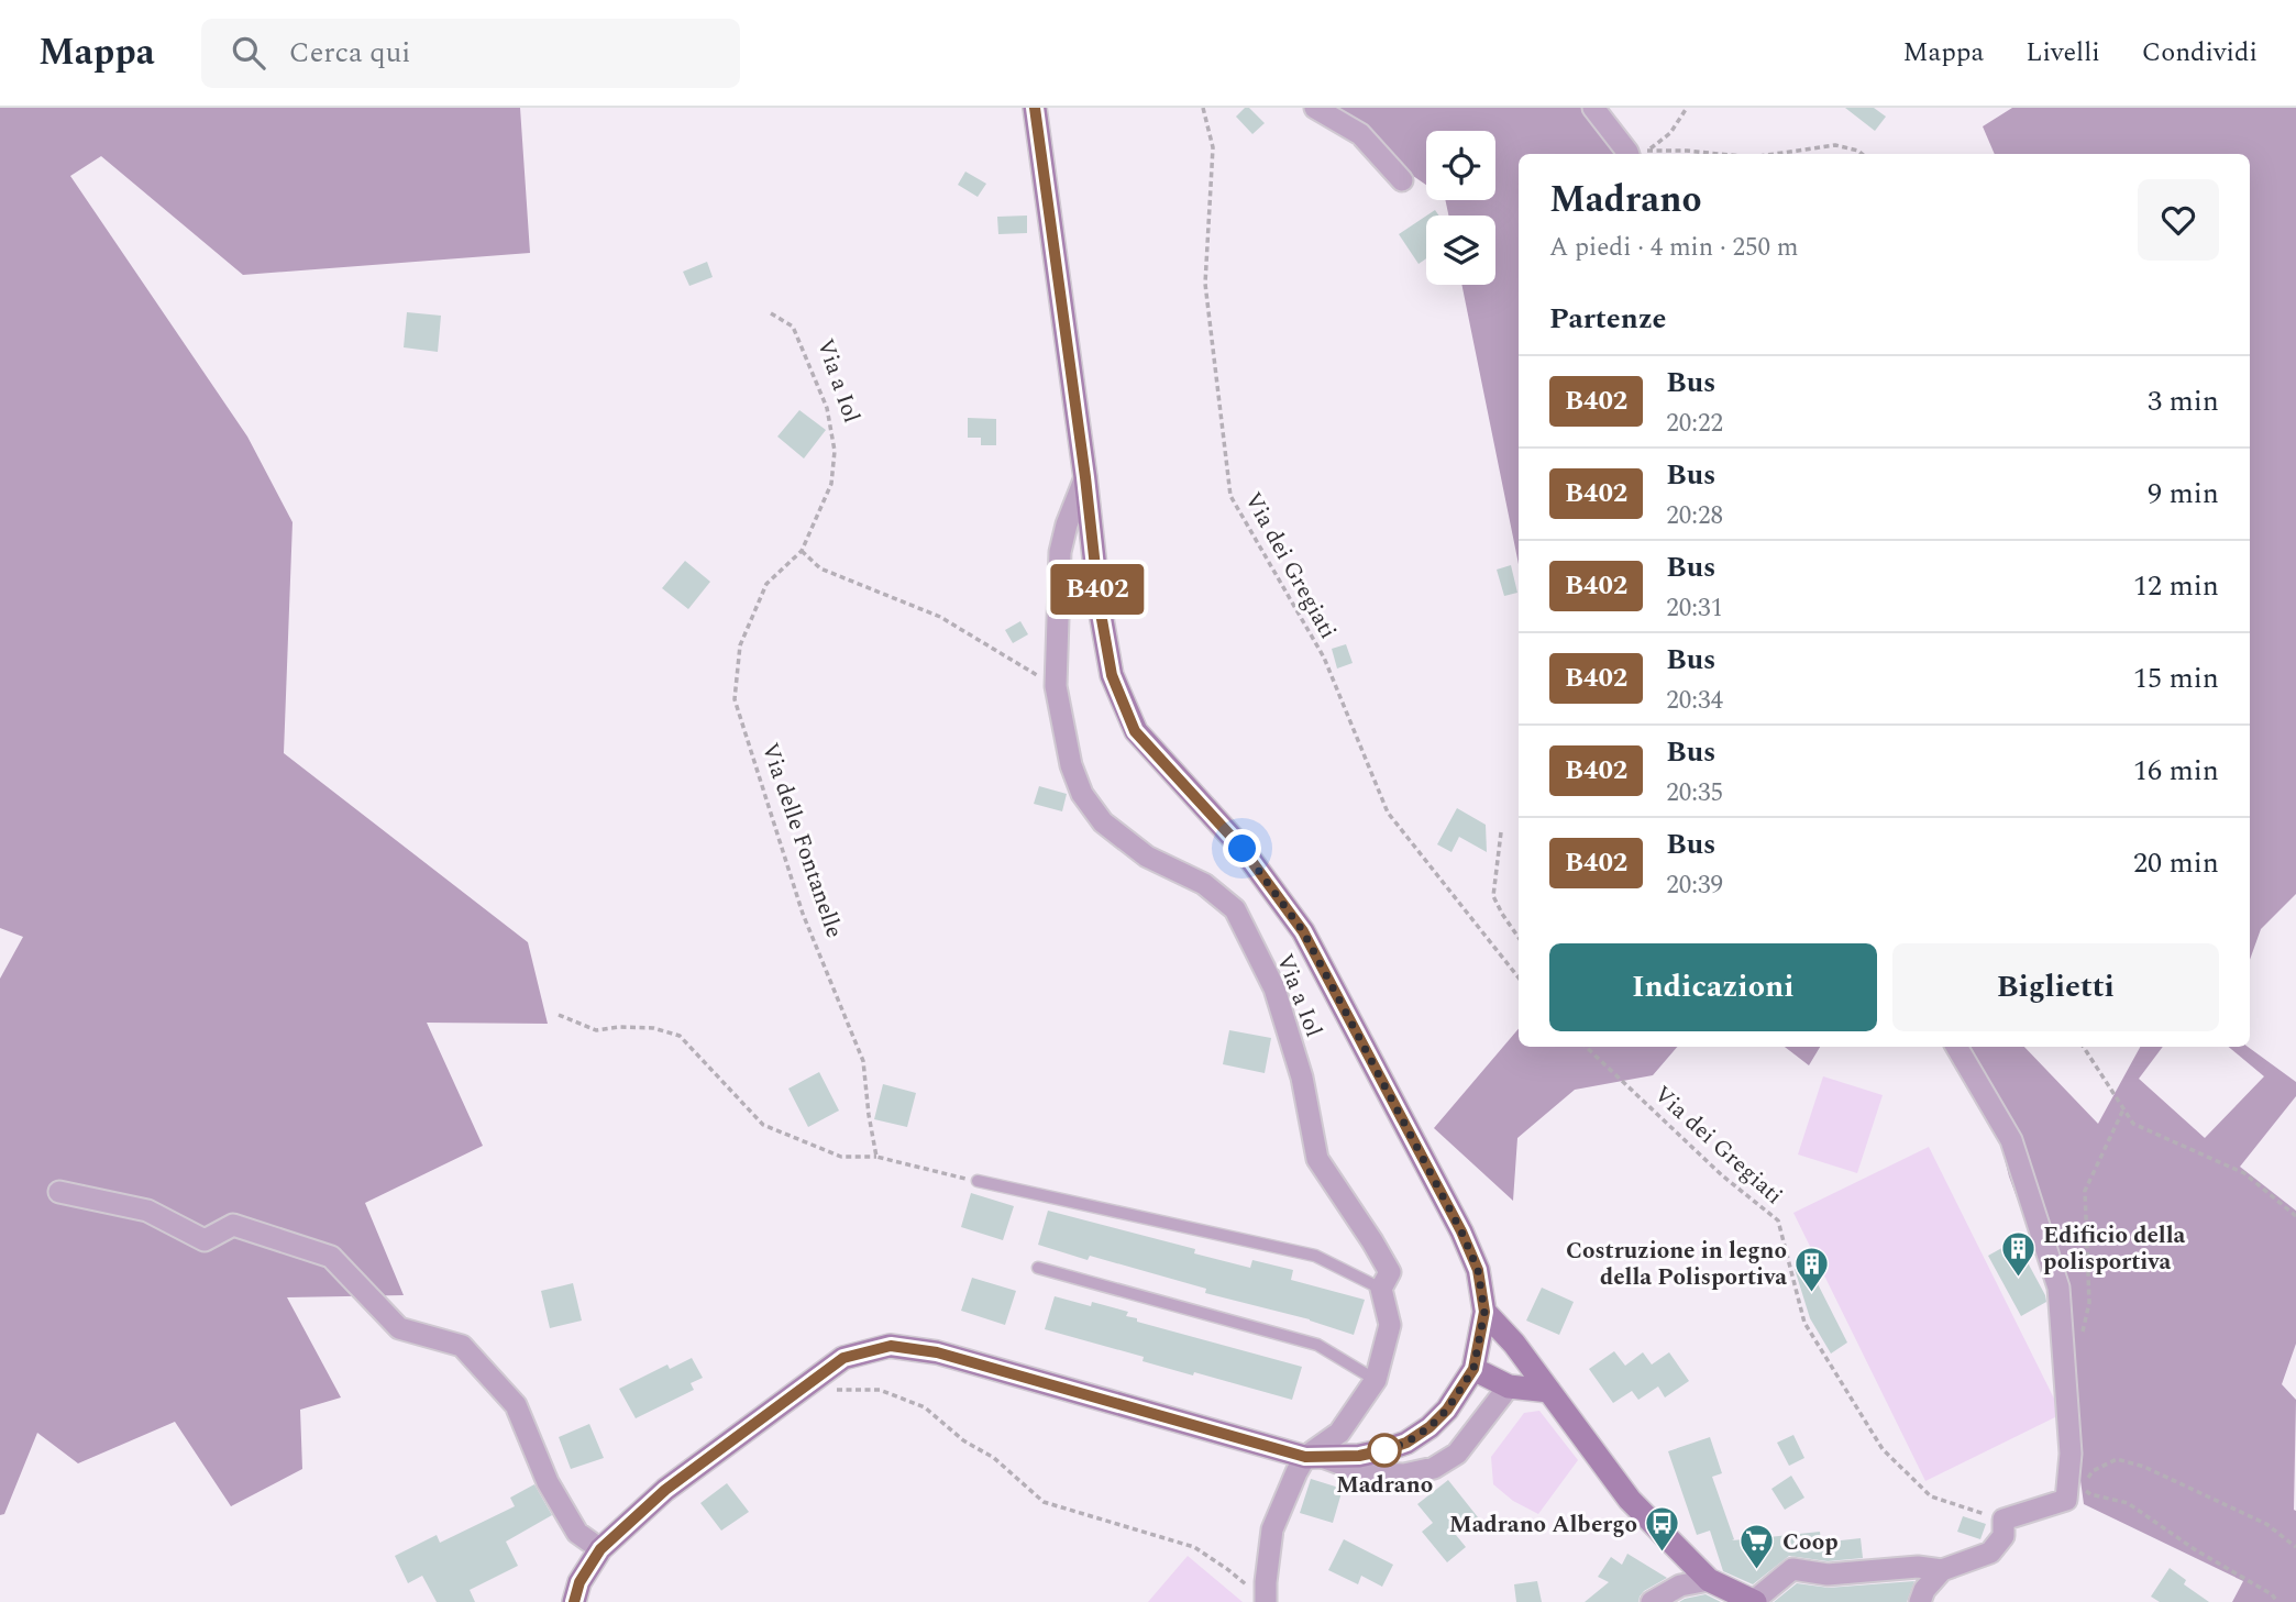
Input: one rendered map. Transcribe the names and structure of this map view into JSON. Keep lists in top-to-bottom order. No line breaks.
{"streets":{"street":["Via a Iol"],"path":["Via dei Gregiati","Via delle Fontanelle"]},"crossings":[["Via a Iol","Via delle Fontanelle"]],"places":{"building":["Edificio della polisportiva","Costruzione in legno della Polisportiva"],"other":["Madrano"],"bus stop":["Madrano Albergo"],"supermarket":["Coop"]},"lines":["bus line B402"],"page":{"header":"Mappa","search":"Cerca qui","nav":["Mappa","Livelli","Condividi"],"on_map":"B402","heading":[["Madrano","A piedi · 4 min · 250 m"],"Partenze"],"list":[{"mark":"B402","name":"Bus","note":"20:22","value":"3 min"},{"mark":"B402","name":"Bus","note":"20:28","value":"9 min"},{"mark":"B402","name":"Bus","note":"20:31","value":"12 min"},{"mark":"B402","name":"Bus","note":"20:34","value":"15 min"},{"mark":"B402","name":"Bus","note":"20:35","value":"16 min"},{"mark":"B402","name":"Bus","note":"20:39","value":"20 min"}],"buttons":["Indicazioni","Biglietti"]}}
